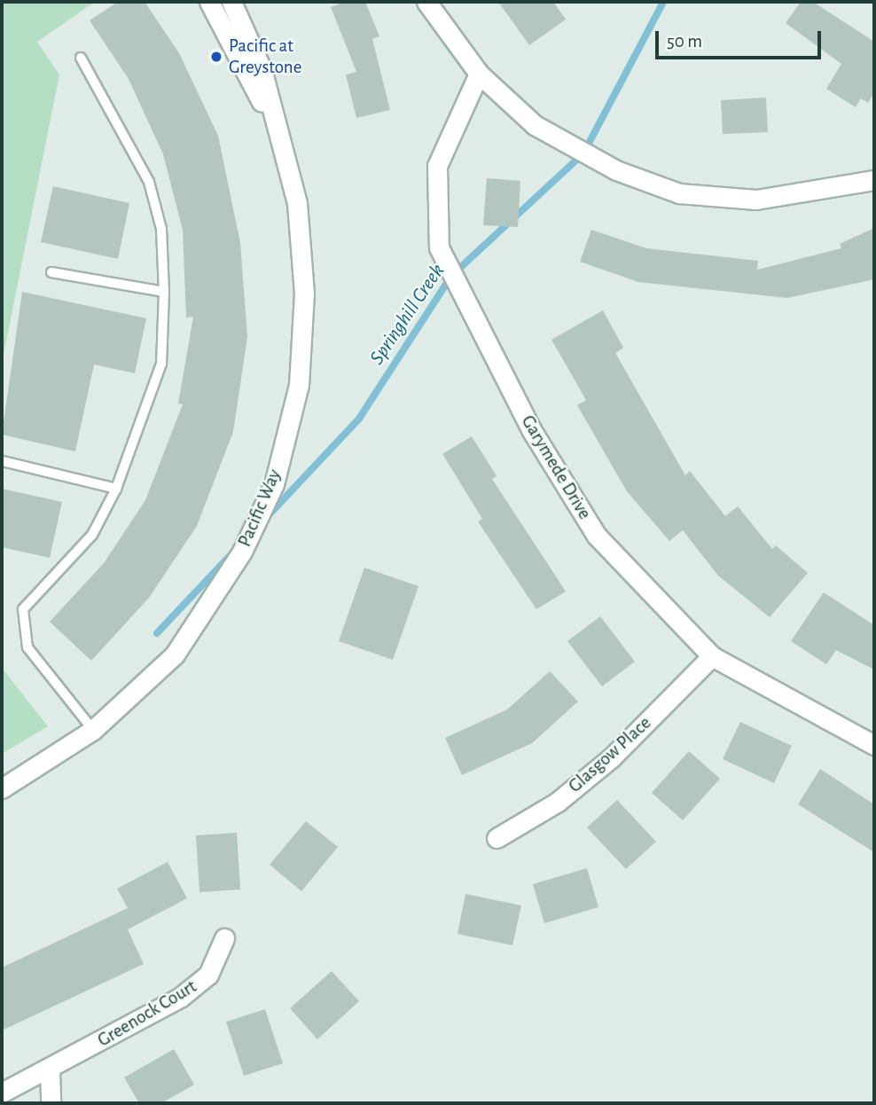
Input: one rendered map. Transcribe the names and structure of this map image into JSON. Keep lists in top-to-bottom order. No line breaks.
{"streets":{"street":["Garymede Drive","Pacific Way","Glasgow Place","Greenock Court"]},"crossings":[["Garymede Drive","Glasgow Place"]],"water":["Springhill Creek"],"places":["Pacific at Greystone"],"scale_bar":"50 m"}
